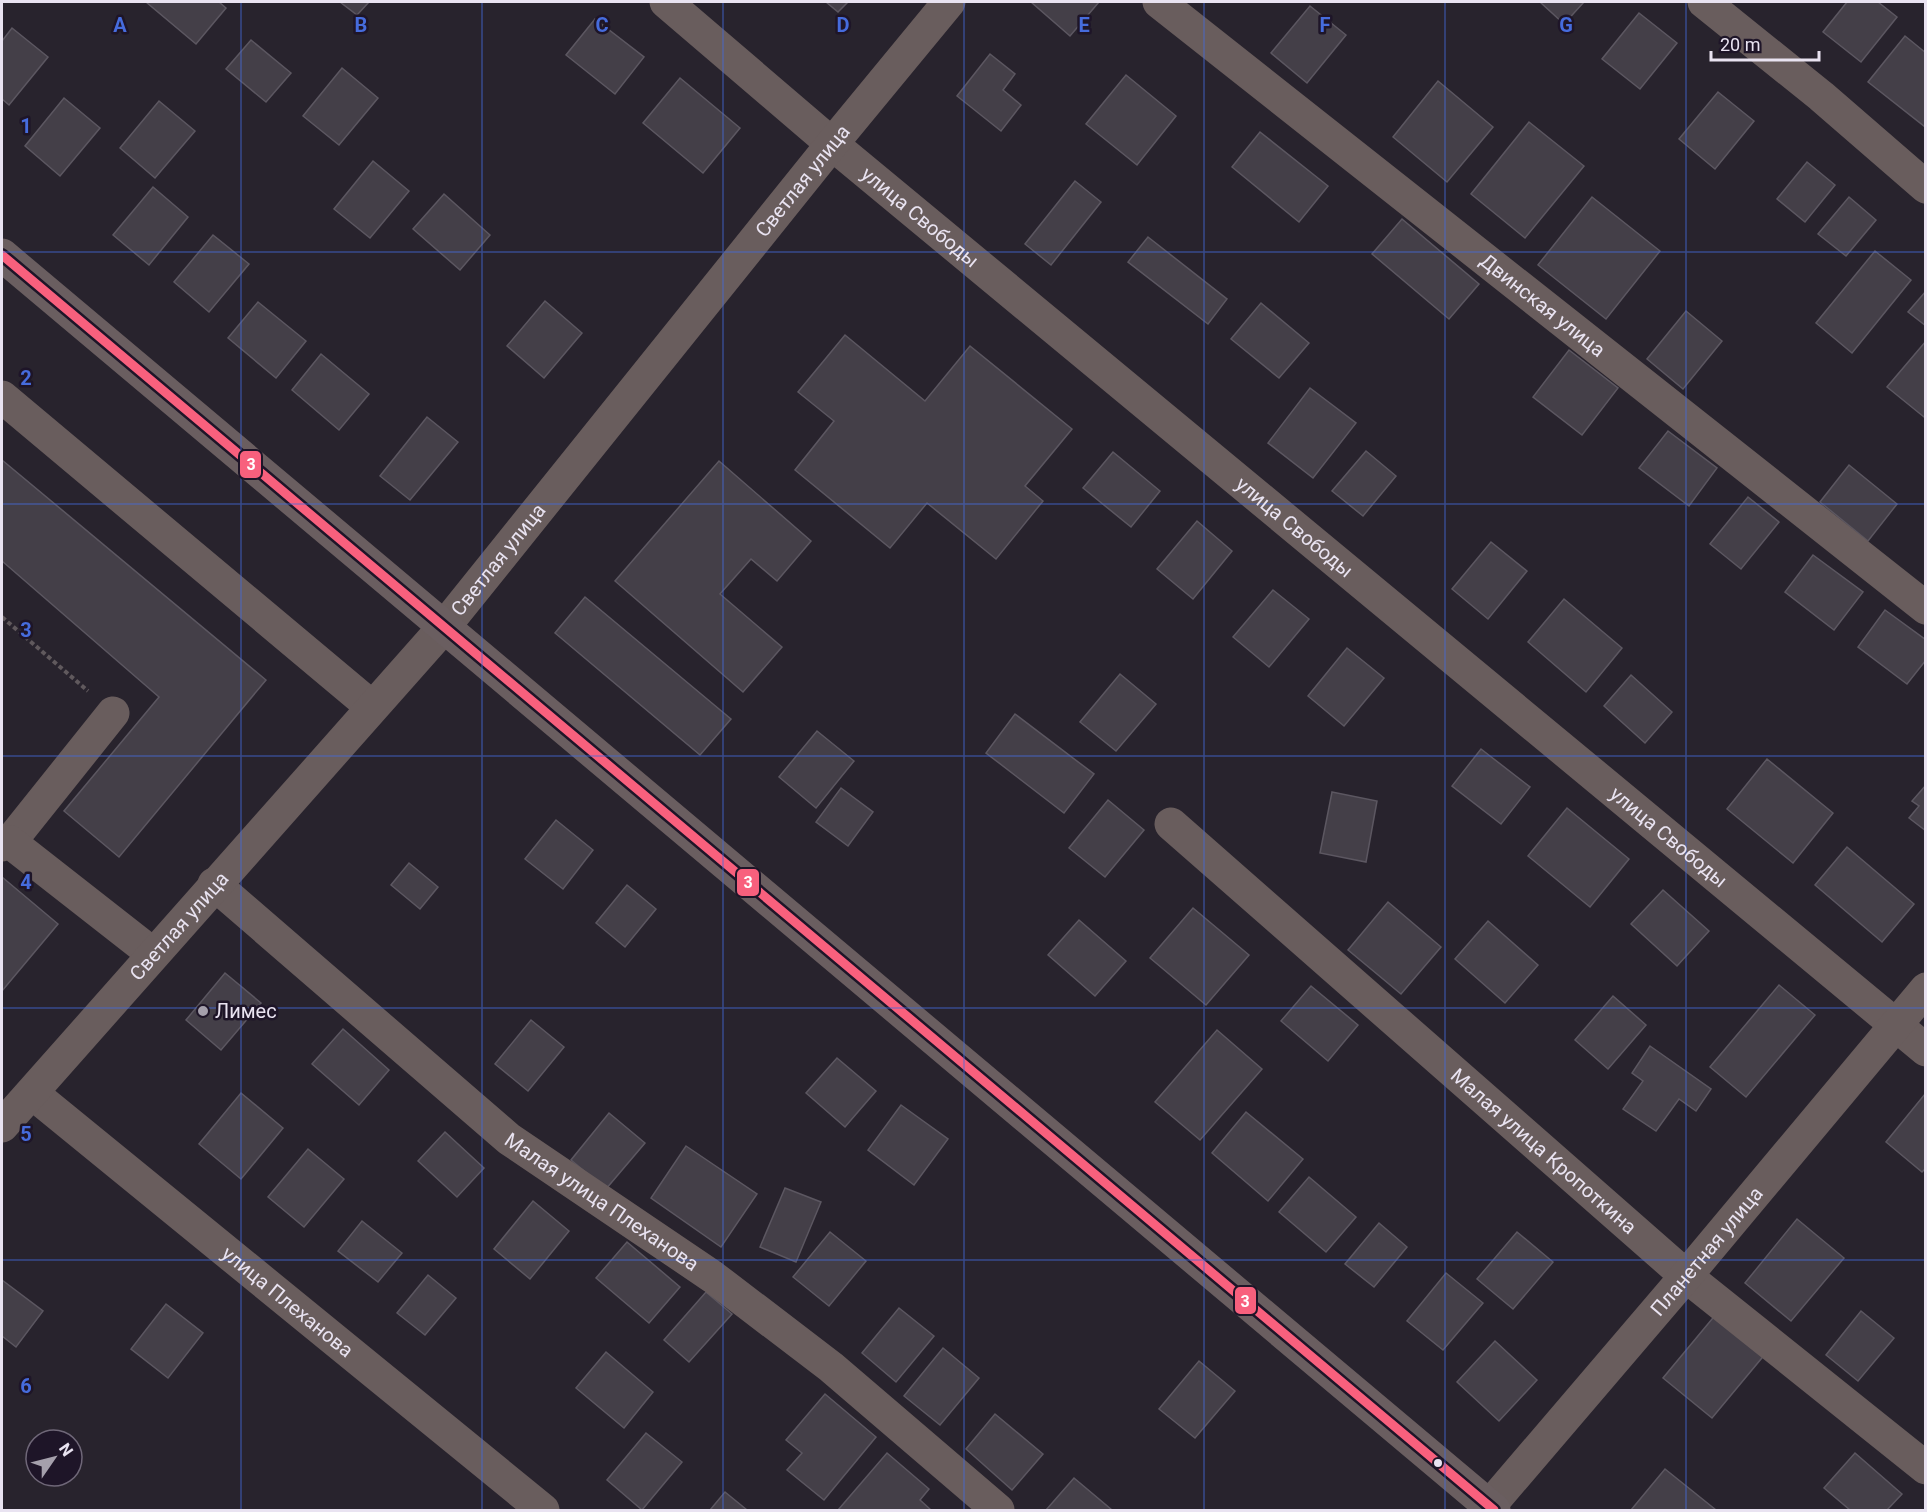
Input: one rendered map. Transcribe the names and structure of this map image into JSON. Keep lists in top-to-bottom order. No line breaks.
{"streets":{"street":["Светлая улица","улица Свободы","Двинская улица","Малая улица Кропоткина","Малая улица Плеханова","Планетная улица","улица Плеханова"]},"crossings":[["Светлая улица","улица Свободы"],["Светлая улица","Малая улица Плеханова"],["Светлая улица","улица Плеханова"],["улица Свободы","Планетная улица"],["Малая улица Кропоткина","Планетная улица"]],"places":["Лимес"],"lines":["transit line 3"],"scale_bar":"20 m","north":"top right","grid":{"columns":["A","B","C","D","E","F","G"],"rows":["1","2","3","4","5","6"]}}
